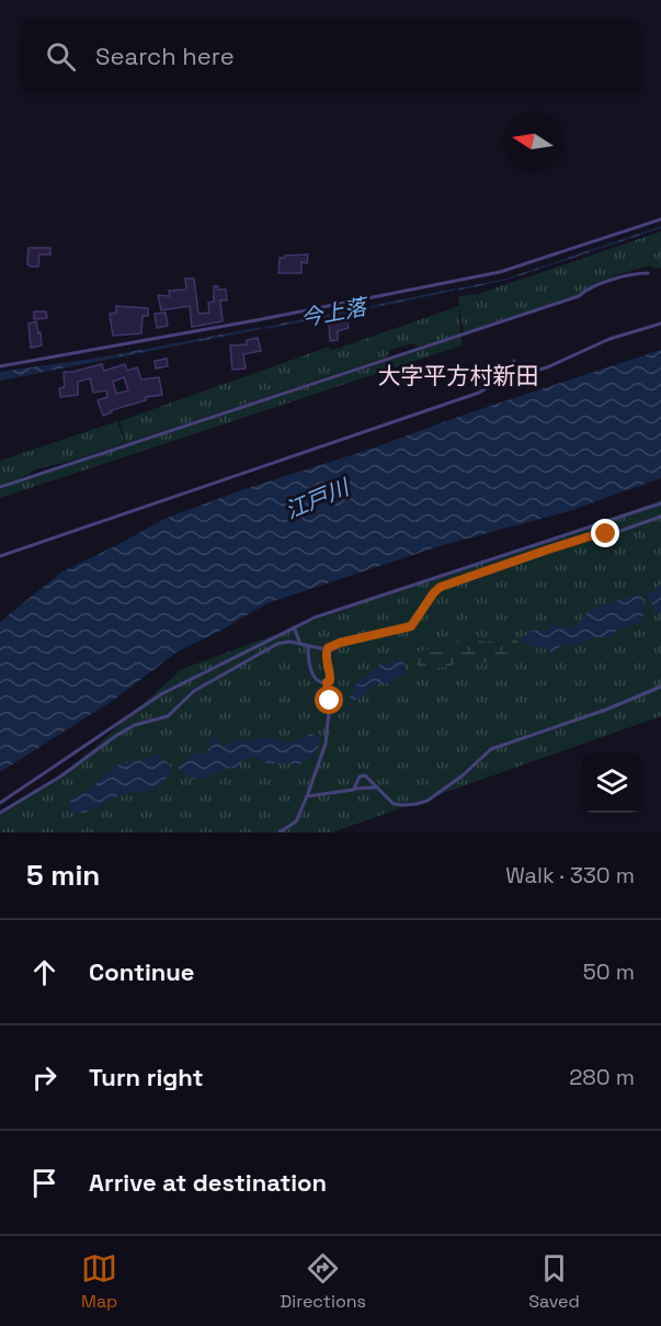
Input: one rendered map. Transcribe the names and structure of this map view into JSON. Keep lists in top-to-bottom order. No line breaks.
{"districts":["大字平方村新田"],"water":["今上落","江戸川"],"north":"left","page":{"search":"Search here","heading":["5 min","Walk · 330 m"],"list":[["Continue","50 m"],["Turn right","280 m"],"Arrive at destination"],"nav":["Map","Directions","Saved"]}}
